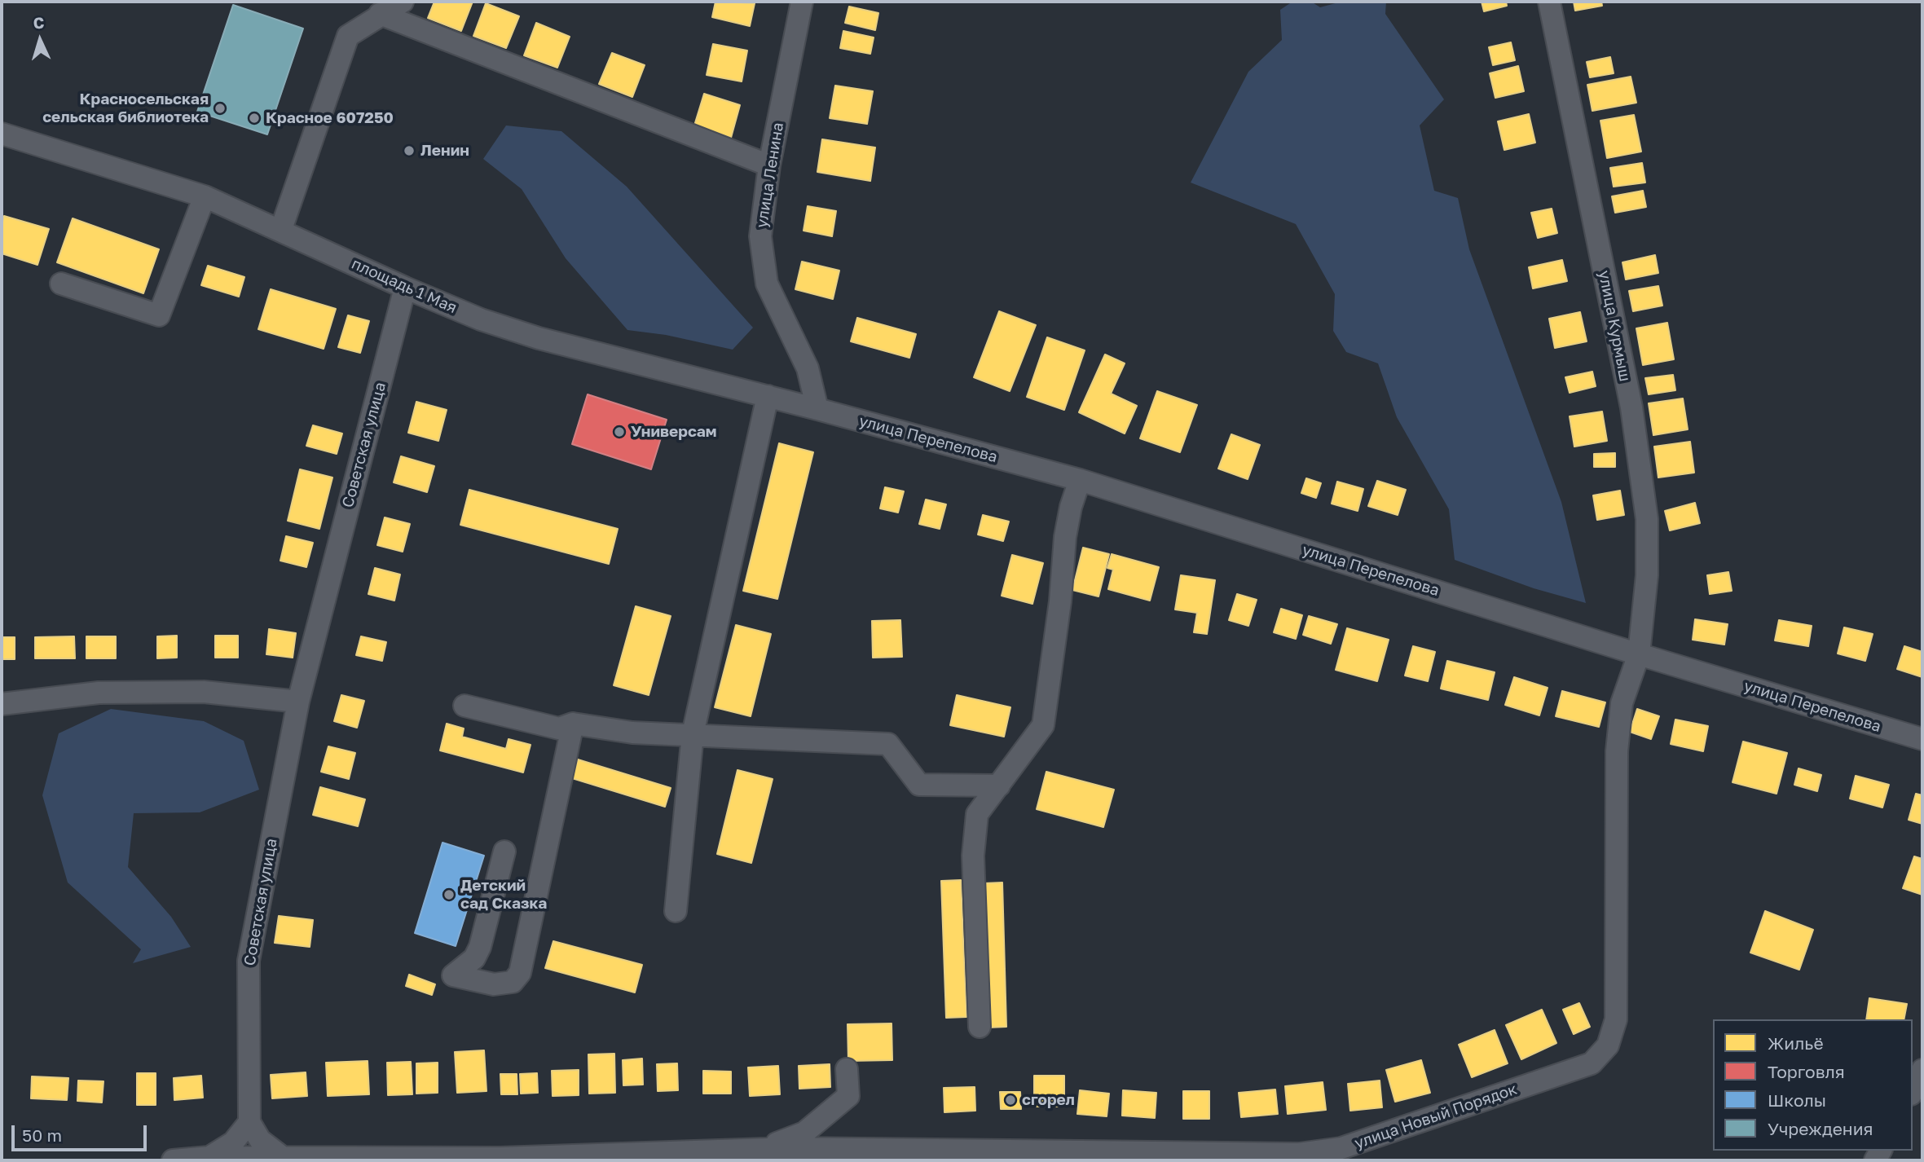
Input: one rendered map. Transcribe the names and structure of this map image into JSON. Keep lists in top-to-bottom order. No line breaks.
{"streets":{"street":["улица Ленина","площадь 1 Мая","улица Курмыш","улица Перепелова","Советская улица","улица Новый Порядок"]},"crossings":[["улица Ленина","площадь 1 Мая"],["улица Ленина","улица Перепелова"],["площадь 1 Мая","улица Перепелова"],["площадь 1 Мая","Советская улица"],["улица Курмыш","улица Перепелова"],["улица Курмыш","улица Новый Порядок"],["улица Перепелова","улица Новый Порядок"]],"places":["Красносельская сельская библиотека","Красное 607250","Ленин","Универсам","Детский сад Сказка","сгорел"],"legend":["Жильё","Торговля","Школы","Учреждения"],"scale_bar":"50 m","north":"top"}
